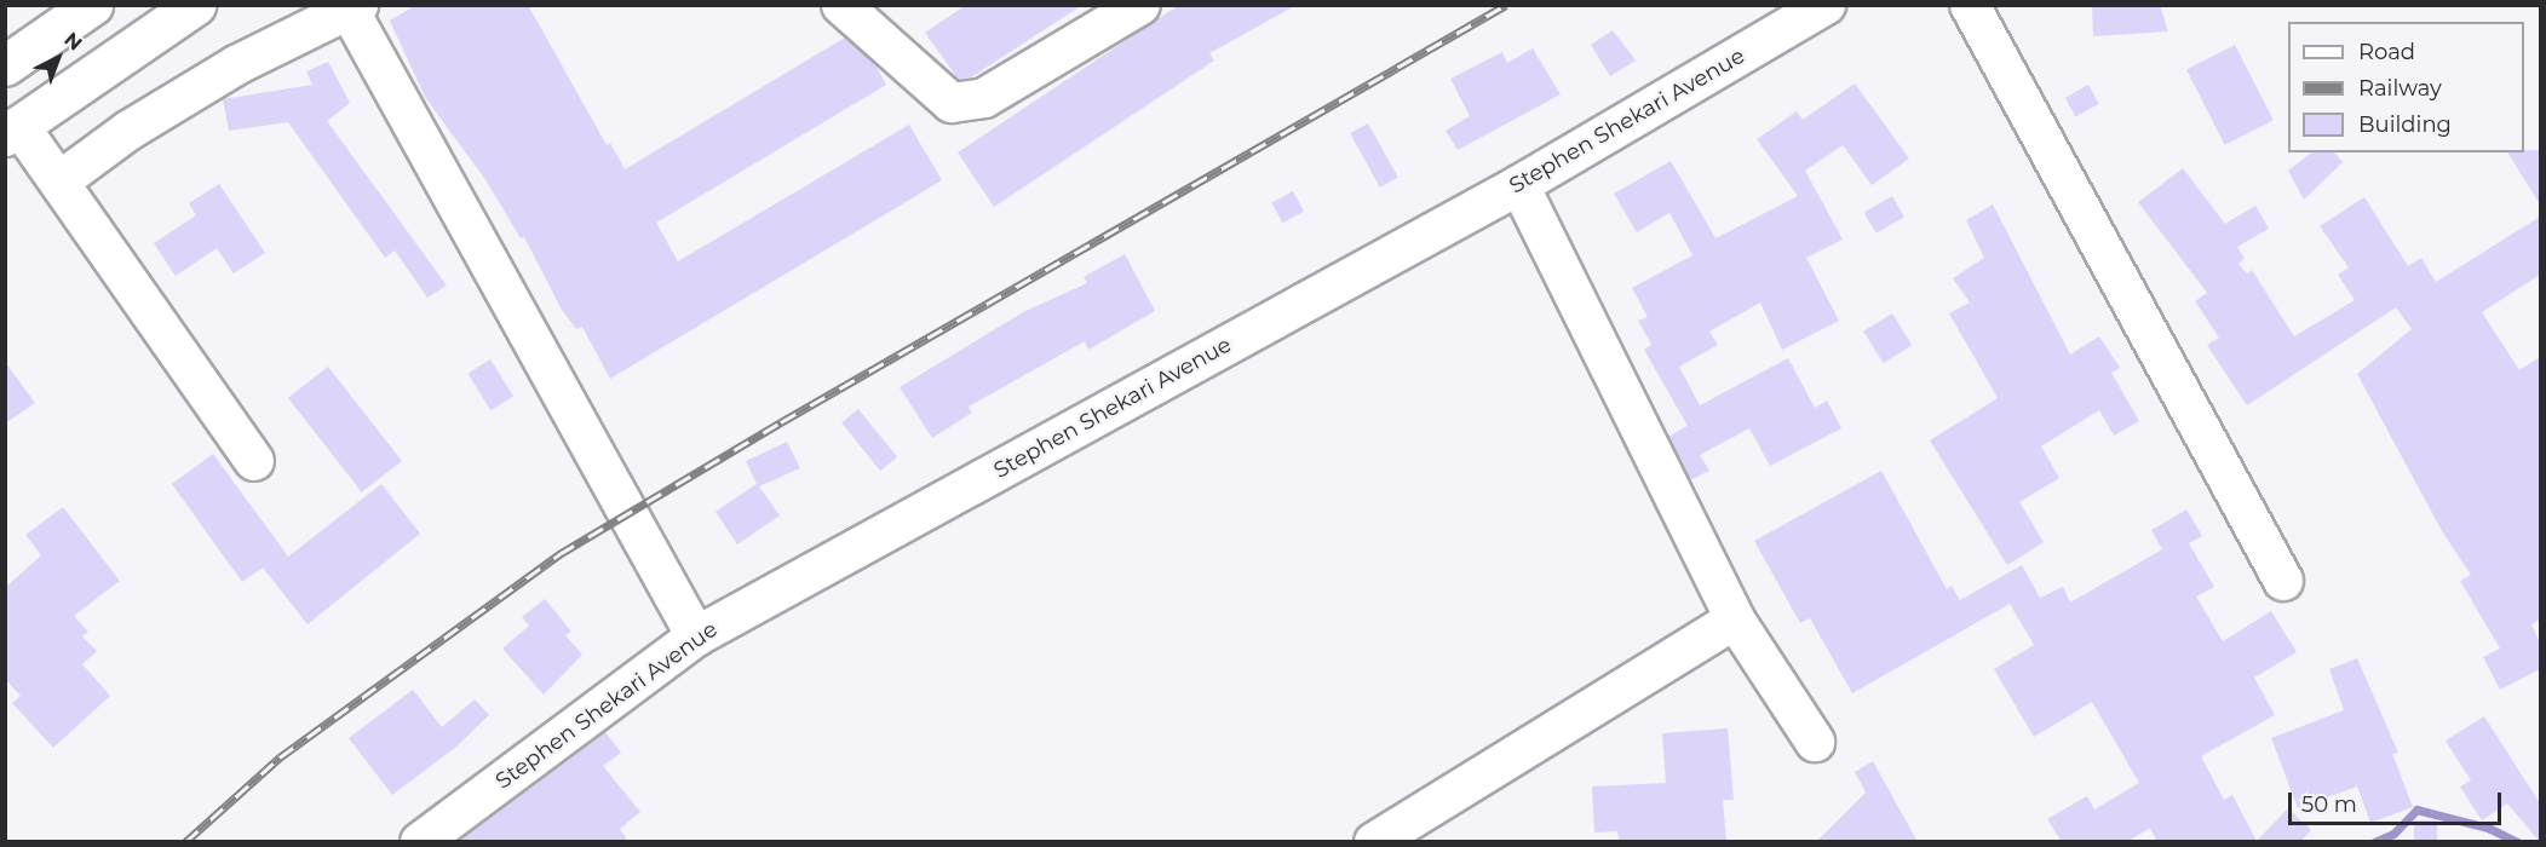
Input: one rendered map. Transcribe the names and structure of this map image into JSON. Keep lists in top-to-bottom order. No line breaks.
{"streets":{"street":["Stephen Shekari Avenue"]},"legend":["Road","Railway","Building"],"scale_bar":"50 m","north":"top right"}
